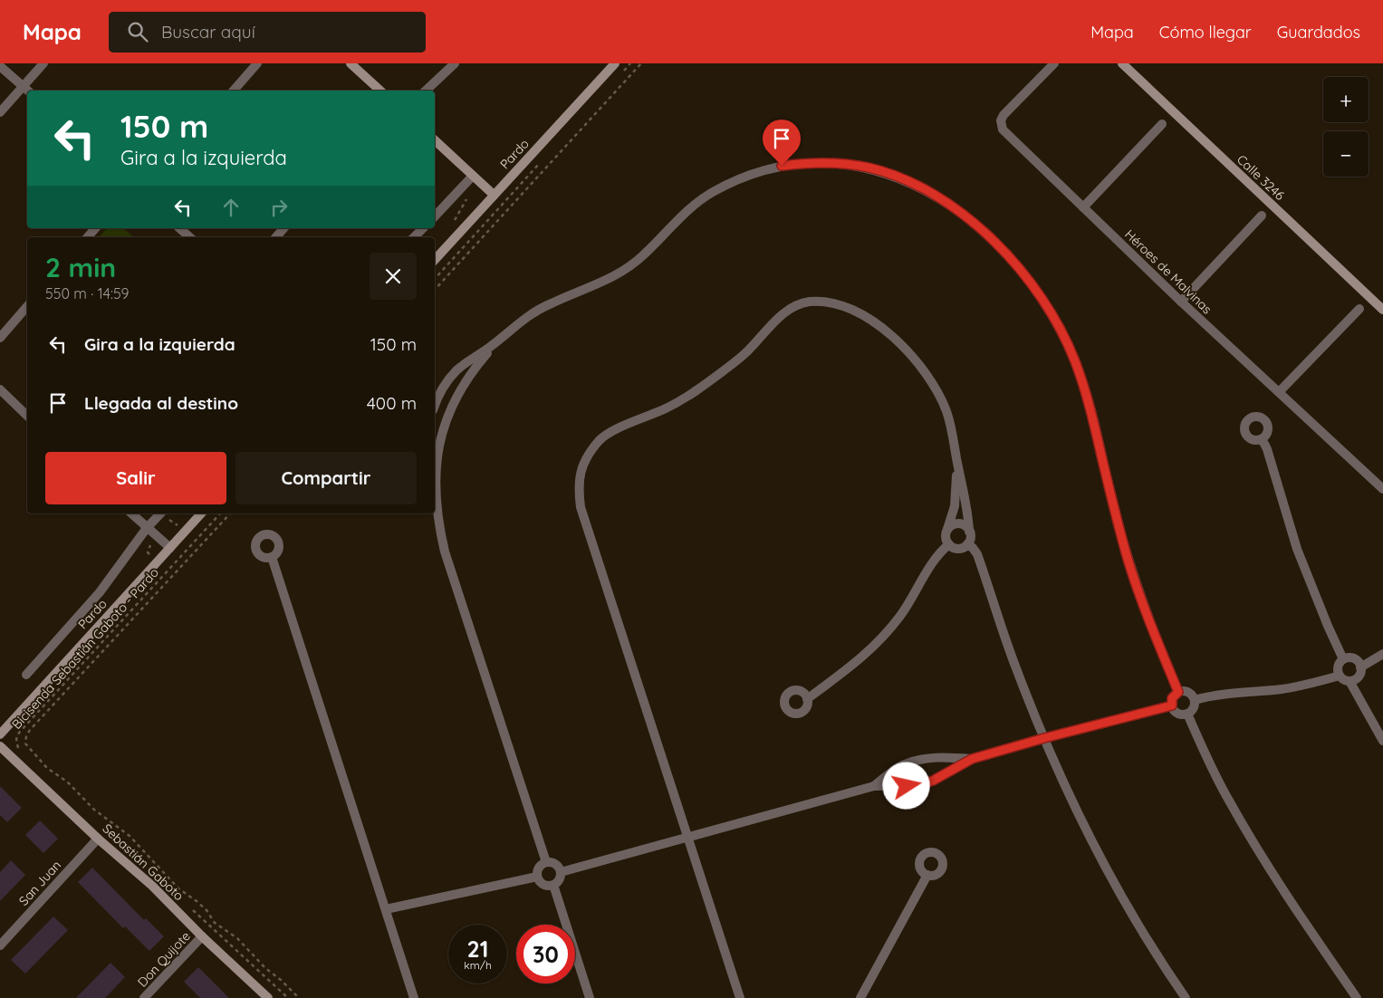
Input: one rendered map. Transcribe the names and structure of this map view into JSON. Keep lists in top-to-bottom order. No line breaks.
{"streets":{"street":["Pardo","Calle 3246","Héroes de Malvinas","Sebastián Gaboto","San Juan","Don Quijote"],"path":["Bicisenda Sebastián Gaboto - Pardo"]},"crossings":[["Sebastián Gaboto","San Juan"],["Sebastián Gaboto","Don Quijote"]],"page":{"header":"Mapa","search":"Buscar aquí","nav":["Mapa","Cómo llegar","Guardados"],"map_buttons":["+","−"],"turn":["150 m","Gira a la izquierda"],"heading":["2 min","550 m · 14:59"],"list":[{"name":"Gira a la izquierda","value":"150 m"},{"name":"Llegada al destino","value":"400 m"}],"buttons":["Salir","Compartir"],"speed":"21 km/h","limit":"30"}}
